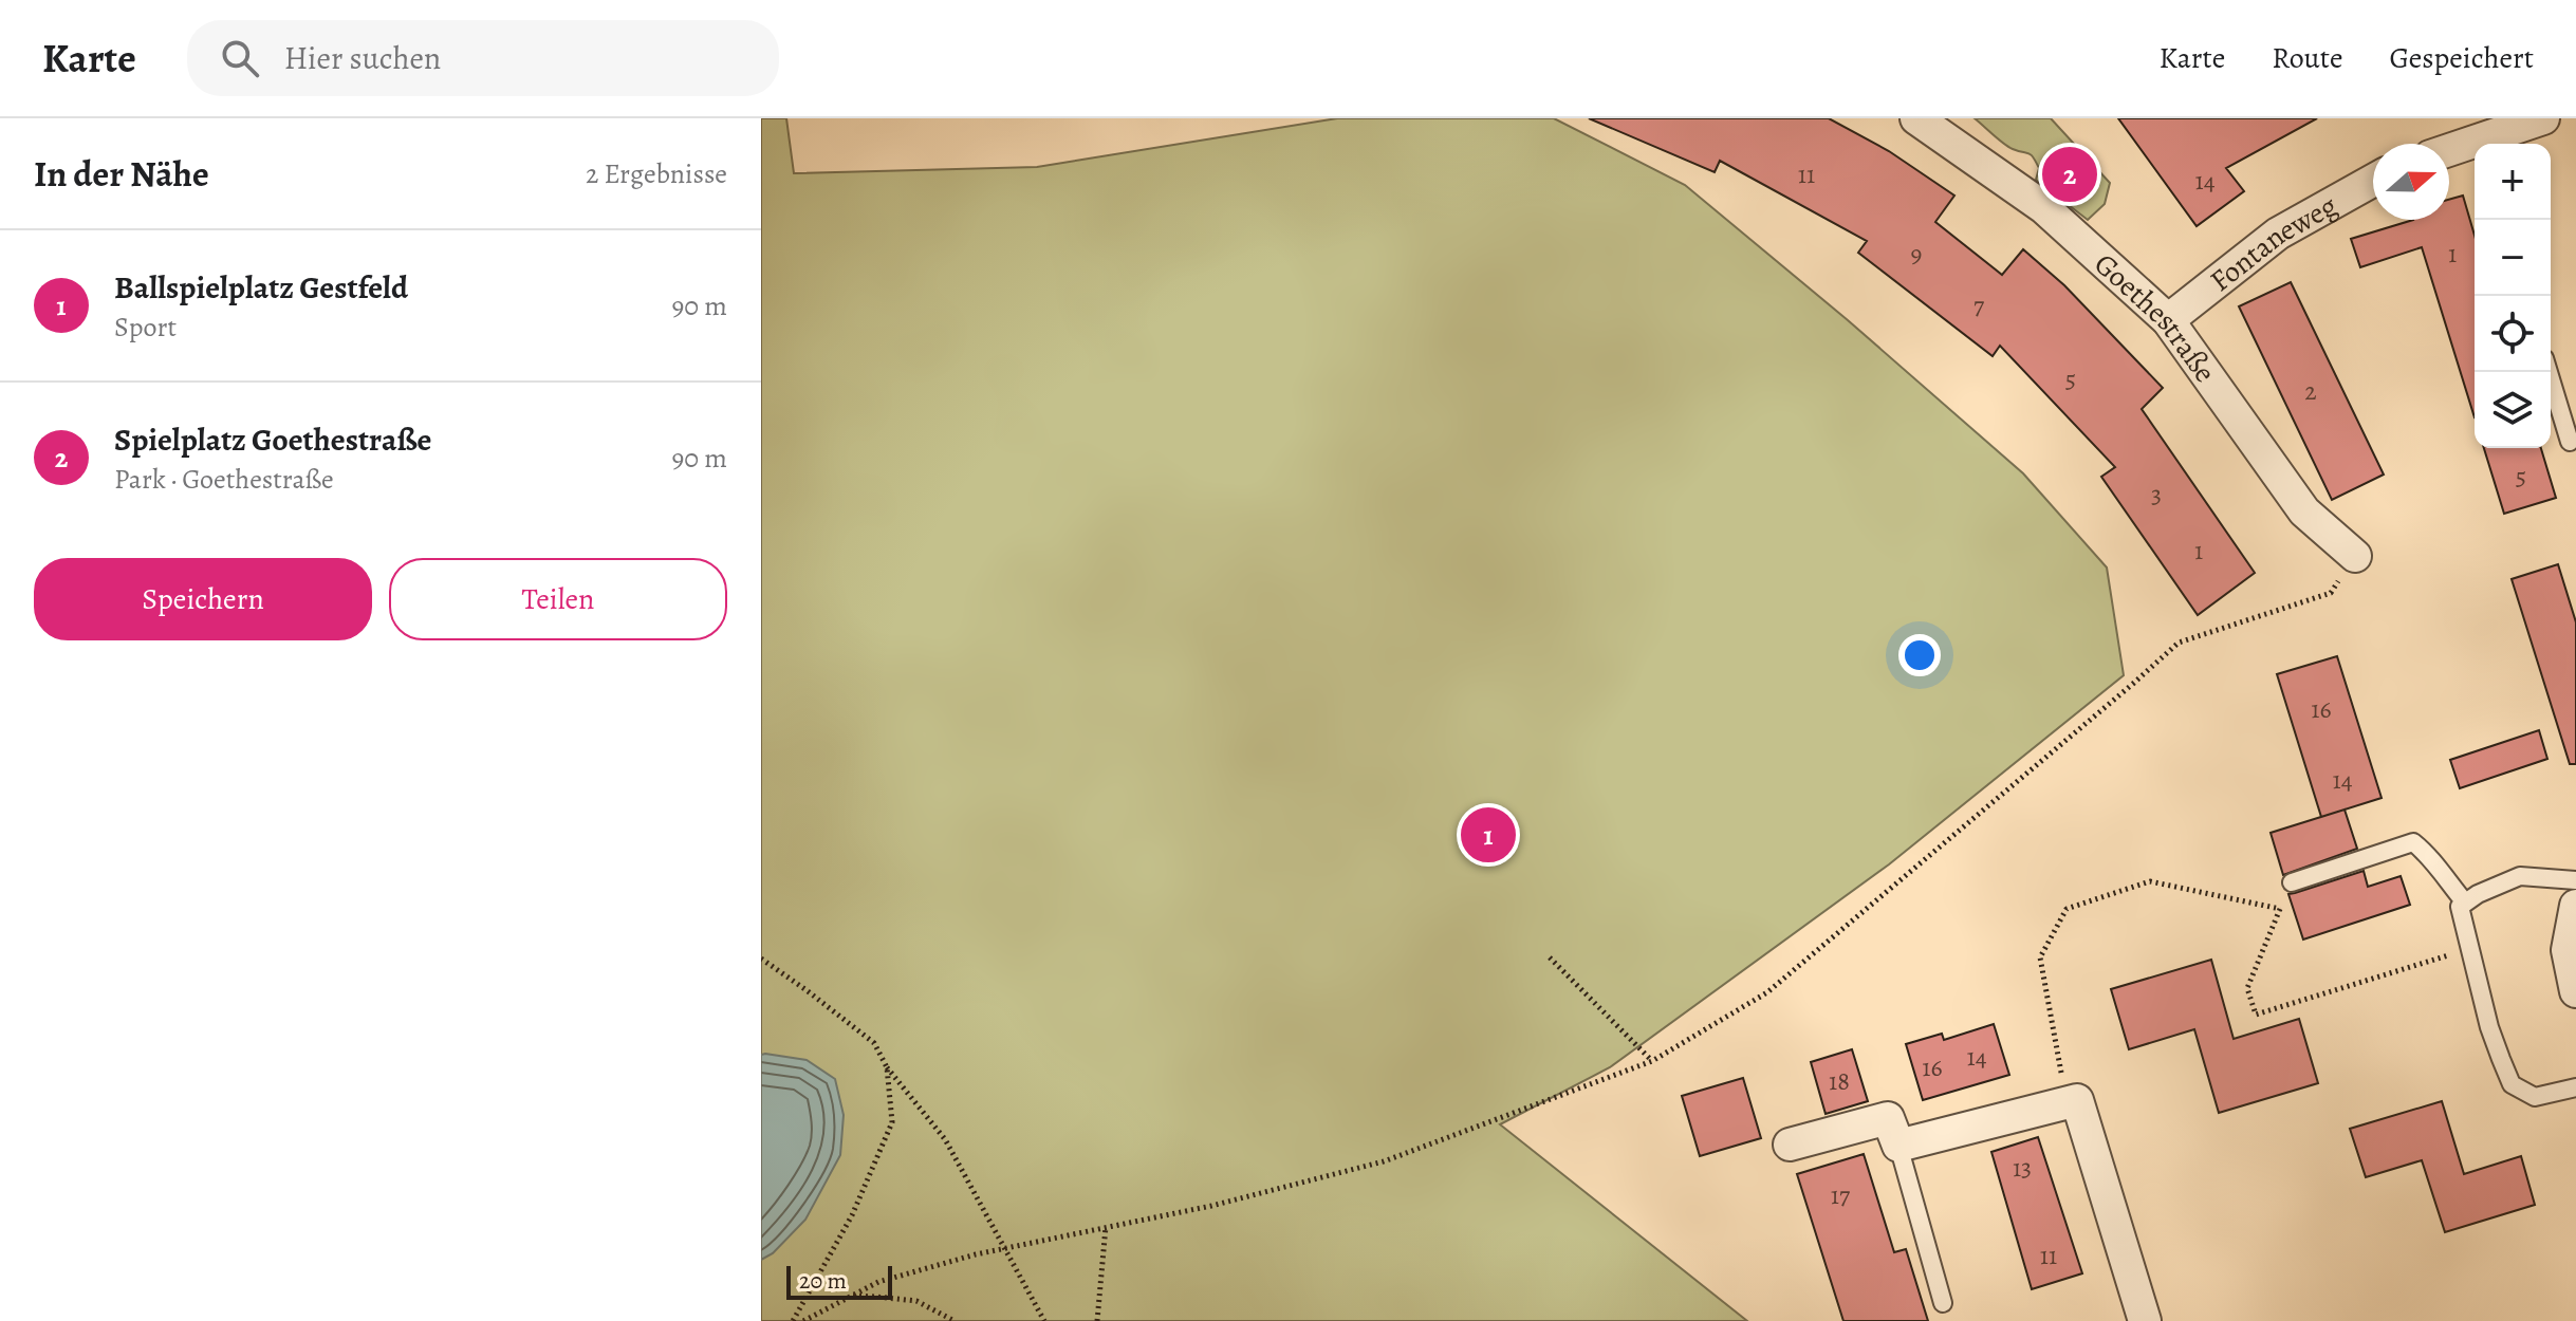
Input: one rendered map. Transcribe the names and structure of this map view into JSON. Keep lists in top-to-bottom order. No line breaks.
{"streets":{"street":["Fontaneweg","Goethestraße"]},"crossings":[["Fontaneweg","Goethestraße"]],"house_numbers":["11","14","9","1","7","5","2","5","3","1","16","14","14","16","18","13","17","11"],"scale_bar":"20 m","north":"right","page":{"header":"Karte","search":"Hier suchen","nav":["Karte","Route","Gespeichert"],"heading":["In der Nähe","2 Ergebnisse"],"pins":["2","1"],"map_buttons":["+","−"],"list":[{"mark":"1","name":"Ballspielplatz Gestfeld","note":"Sport","value":"90 m"},{"mark":"2","name":"Spielplatz Goethestraße","note":"Park · Goethestraße","value":"90 m"}],"buttons":["Speichern","Teilen"],"scale":"20 m"}}
